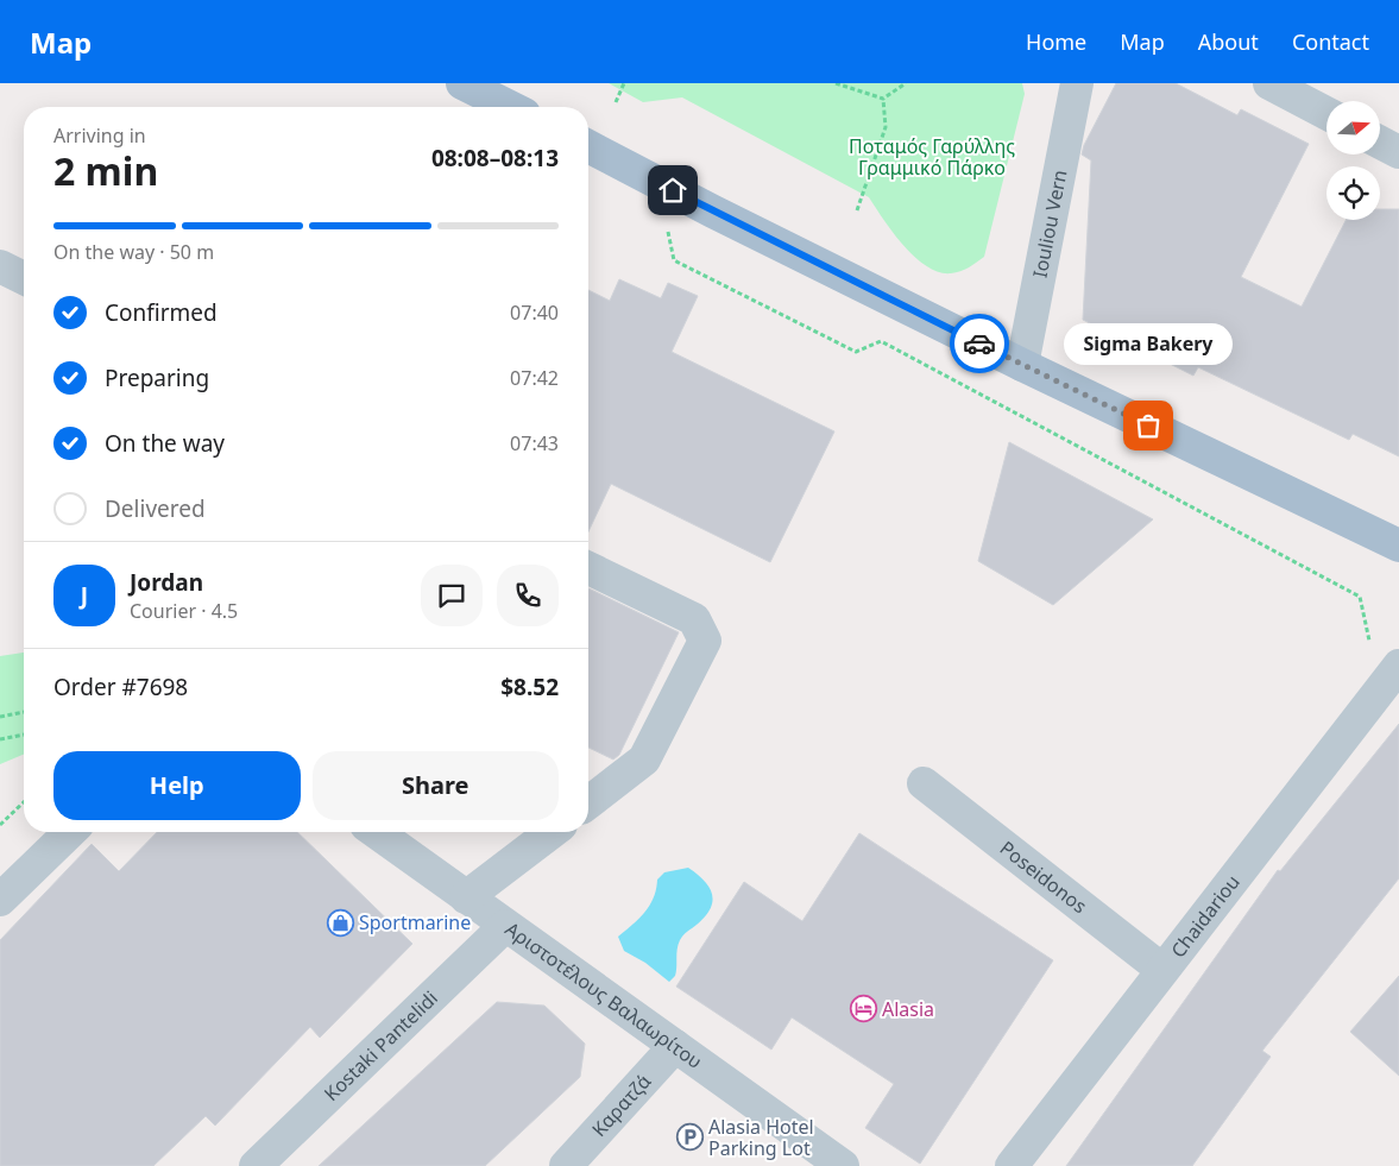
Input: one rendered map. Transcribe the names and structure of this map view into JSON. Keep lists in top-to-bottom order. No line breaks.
{"streets":{"street":["Iouliou Vern","Poseidonos","Chaidariou","Αριστοτέλους Βαλαωρίτου","Kostaki Pantelidi","Καρατζά"]},"crossings":[["Poseidonos","Chaidariou"],["Αριστοτέλους Βαλαωρίτου","Kostaki Pantelidi"],["Αριστοτέλους Βαλαωρίτου","Καρατζά"]],"parks":["Ποταμός Γαρύλλης Γραμμικό Πάρκο"],"places":{"other":["Sigma Bakery"],"shop":["Sportmarine"],"hotel":["Alasia"],"parking":["Alasia Hotel Parking Lot"]},"north":"right","page":{"header":"Map","nav":["Home","Map","About","Contact"],"heading":["2 min","Arriving in","08:08–08:13"],"panel":["Jordan","Courier · 4.5","Order #7698","$8.52"],"bar":"On the way · 50 m","list":[["Confirmed","07:40"],["Preparing","07:42"],["On the way","07:43"],"Delivered"],"bubble":"Sigma Bakery","round":"J","buttons":["Help","Share"]}}
